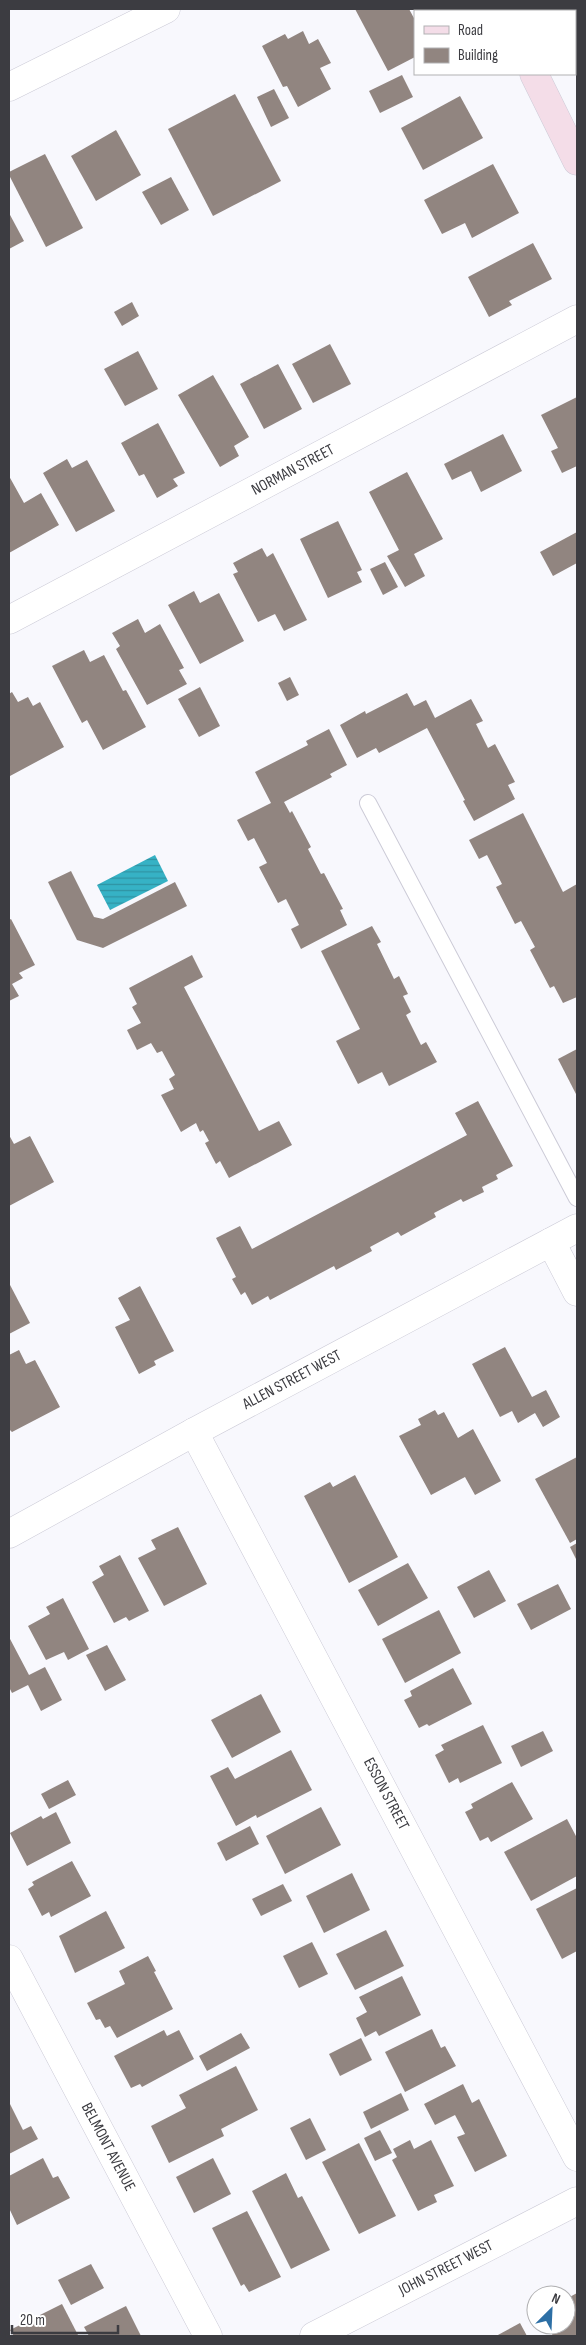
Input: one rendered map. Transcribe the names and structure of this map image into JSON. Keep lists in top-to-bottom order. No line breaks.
{"streets":{"street":["NORMAN STREET","ALLEN STREET WEST","ESSON STREET","BELMONT AVENUE","JOHN STREET WEST"]},"crossings":[["ALLEN STREET WEST","ESSON STREET"]],"legend":["Road","Building"],"scale_bar":"20 m","north":"top right"}
